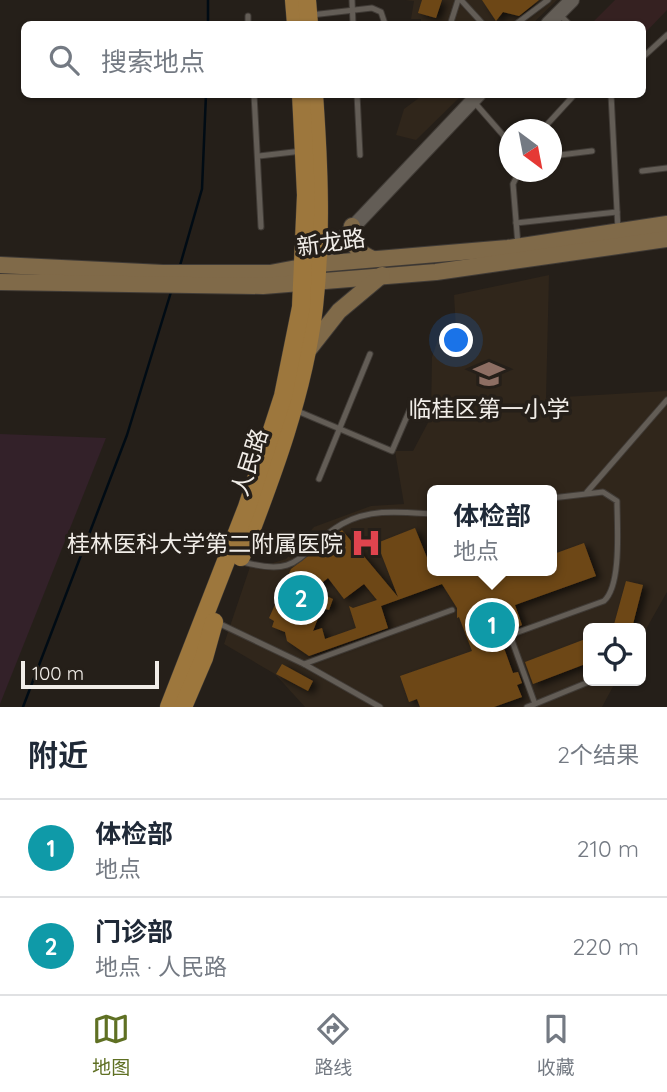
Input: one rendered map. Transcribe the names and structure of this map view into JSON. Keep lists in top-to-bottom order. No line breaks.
{"streets":{"main road":["新龙路","人民路"]},"crossings":[["新龙路","人民路"]],"places":{"school or university":["临桂区第一小学"],"hospital":["桂林医科大学第二附属医院"]},"scale_bar":"100 m","north":"bottom right","page":{"search":"搜索地点","popup":["体检部","地点"],"pins":["2","1"],"scale":"100 m","heading":["附近","2个结果"],"list":[{"mark":"1","name":"体检部","note":"地点","value":"210 m"},{"mark":"2","name":"门诊部","note":"地点 · 人民路","value":"220 m"}],"nav":["地图","路线","收藏"]}}
